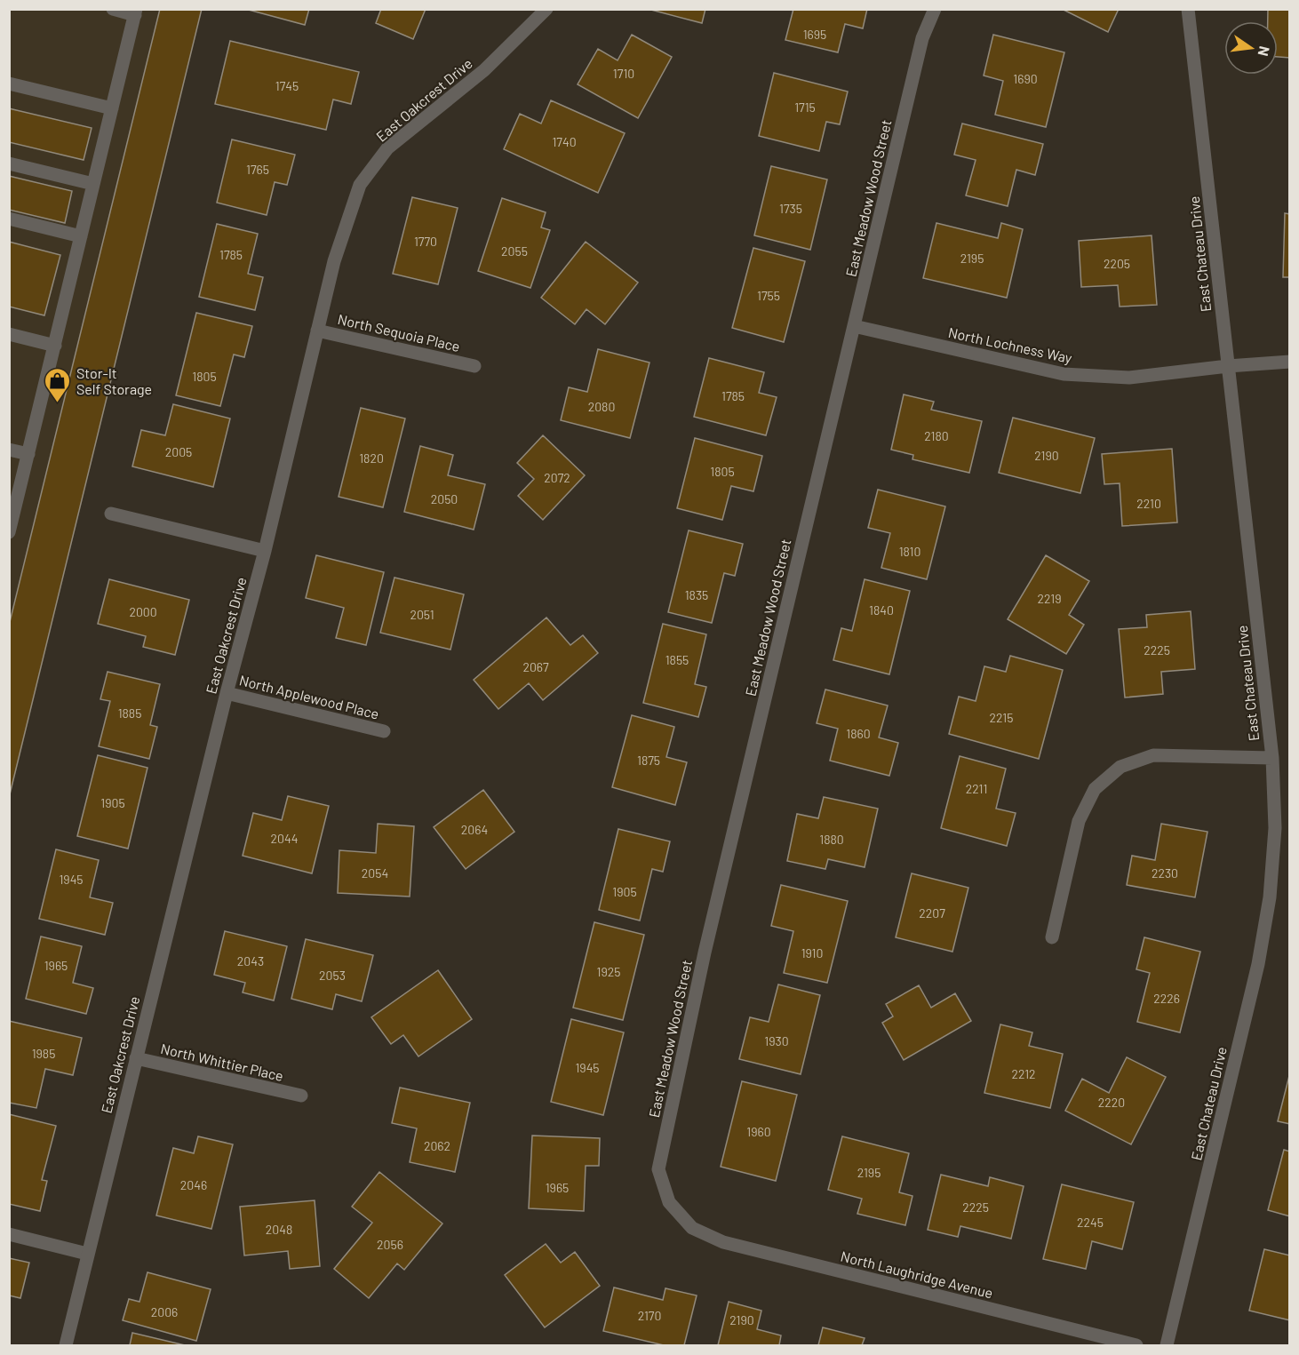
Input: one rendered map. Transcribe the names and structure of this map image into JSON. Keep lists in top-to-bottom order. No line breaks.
{"streets":{"street":["East Oakcrest Drive","East Meadow Wood Street","East Chateau Drive","North Sequoia Place","North Lochness Way","North Applewood Place","North Whittier Place","North Laughridge Avenue"]},"crossings":[["East Oakcrest Drive","North Sequoia Place"],["East Oakcrest Drive","North Applewood Place"],["East Oakcrest Drive","North Whittier Place"],["East Meadow Wood Street","North Lochness Way"],["East Meadow Wood Street","North Laughridge Avenue"],["East Chateau Drive","North Lochness Way"]],"places":{"shop":["Stor-It Self Storage"]},"house_numbers":["1695","1710","1690","1745","1715","1740","1765","1735","1770","2055","1785","2195","2205","1755","1805","1785","2080","2180","2005","2190","1820","1805","2072","2050","2210","1810","1835","2219","1840","2000","2051","2225","1855","2067","1885","2215","1860","1875","2211","1905","2064","2044","1880","2054","2230","1945","1905","2207","1910","2043","1965","1925","2053","2226","1930","1985","1945","2212","2220","1960","2062","2195","2046","1965","2225","2245","2048","2056","2006","2170","2190"],"north":"right"}
